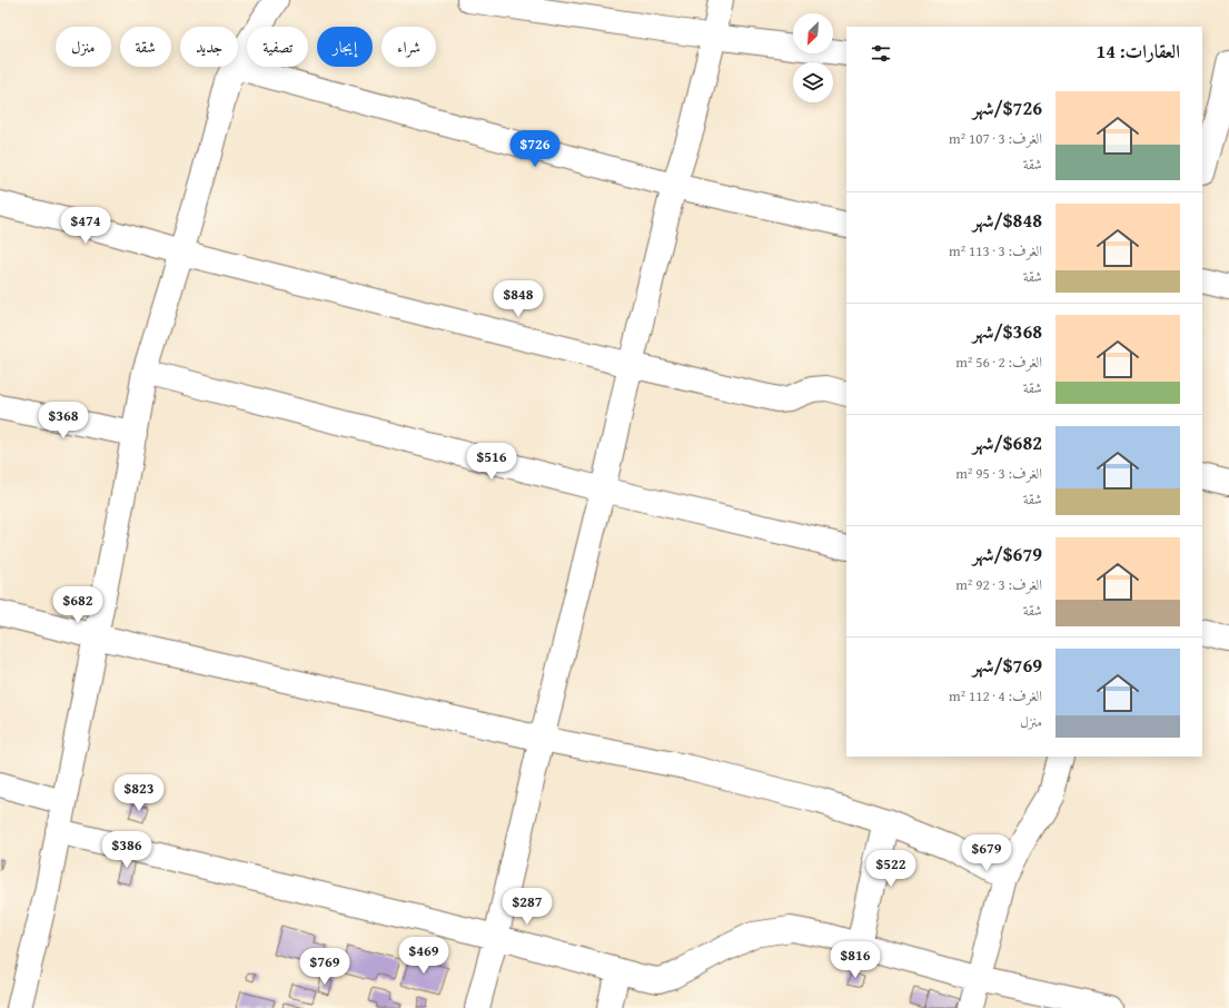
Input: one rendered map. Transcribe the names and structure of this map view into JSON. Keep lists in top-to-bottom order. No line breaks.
{"north":"bottom left","page":{"chip":["شراء","إيجار","تصفية","جديد","شقة","منزل"],"heading":"العقارات: 14","list":[{"name":"$726/شهر","note":"الغرف: 3 · 107 m² · شقة"},{"name":"$848/شهر","note":"الغرف: 3 · 113 m² · شقة"},{"name":"$368/شهر","note":"الغرف: 2 · 56 m² · شقة"},{"name":"$682/شهر","note":"الغرف: 3 · 95 m² · شقة"},{"name":"$679/شهر","note":"الغرف: 3 · 92 m² · شقة"},{"name":"$769/شهر","note":"الغرف: 4 · 112 m² · منزل"}],"price":["$726","$474","$848","$368","$516","$682","$823","$386","$679","$522","$287","$469","$816","$769"]}}
